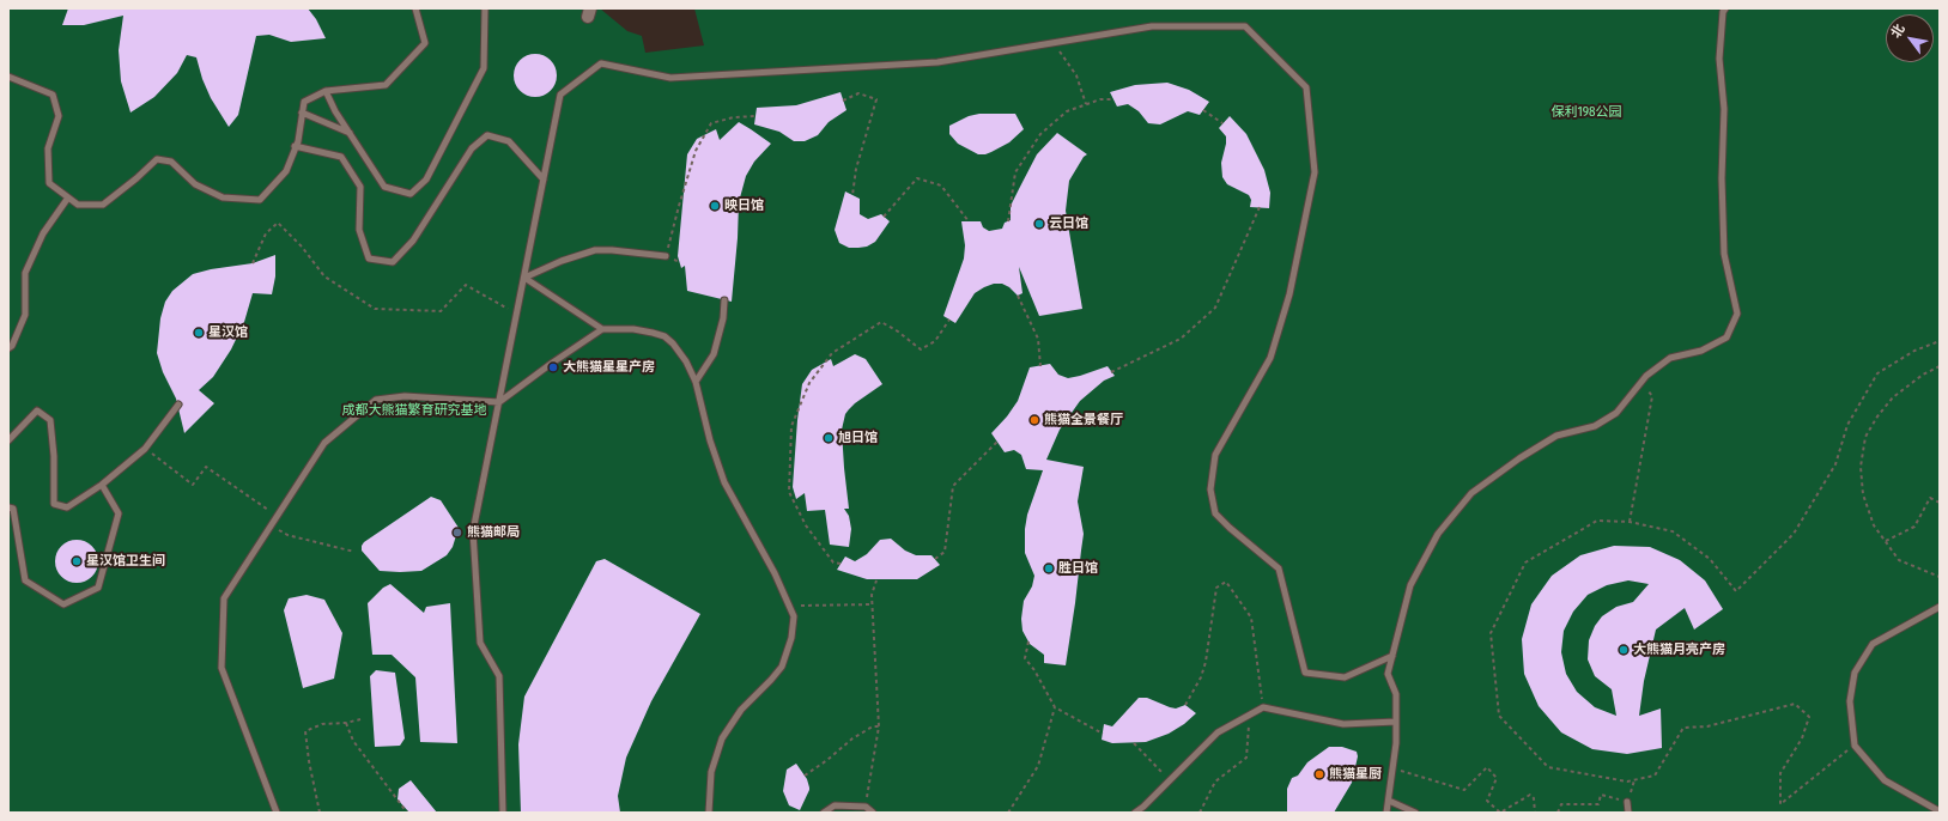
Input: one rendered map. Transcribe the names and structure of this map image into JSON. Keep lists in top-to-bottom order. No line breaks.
{"parks":["保利198公园","成都大熊猫繁育研究基地"],"places":["映日馆","云日馆","星汉馆","大熊猫星星产房","熊猫全景餐厅","旭日馆","熊猫邮局","星汉馆卫生间","胜日馆","大熊猫月亮产房","熊猫星厨"],"north":"top left"}
